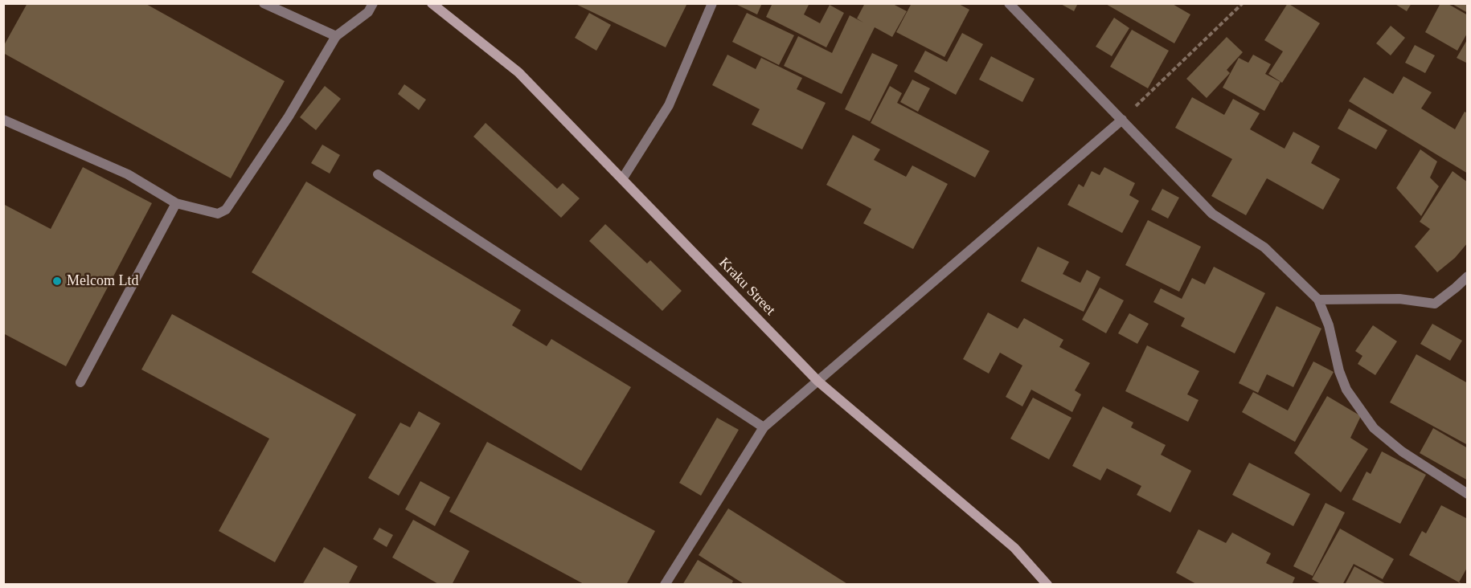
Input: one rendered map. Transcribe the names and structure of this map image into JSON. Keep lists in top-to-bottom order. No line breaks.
{"streets":{"main road":["Kraku Street"]},"places":["Melcom Ltd"]}
